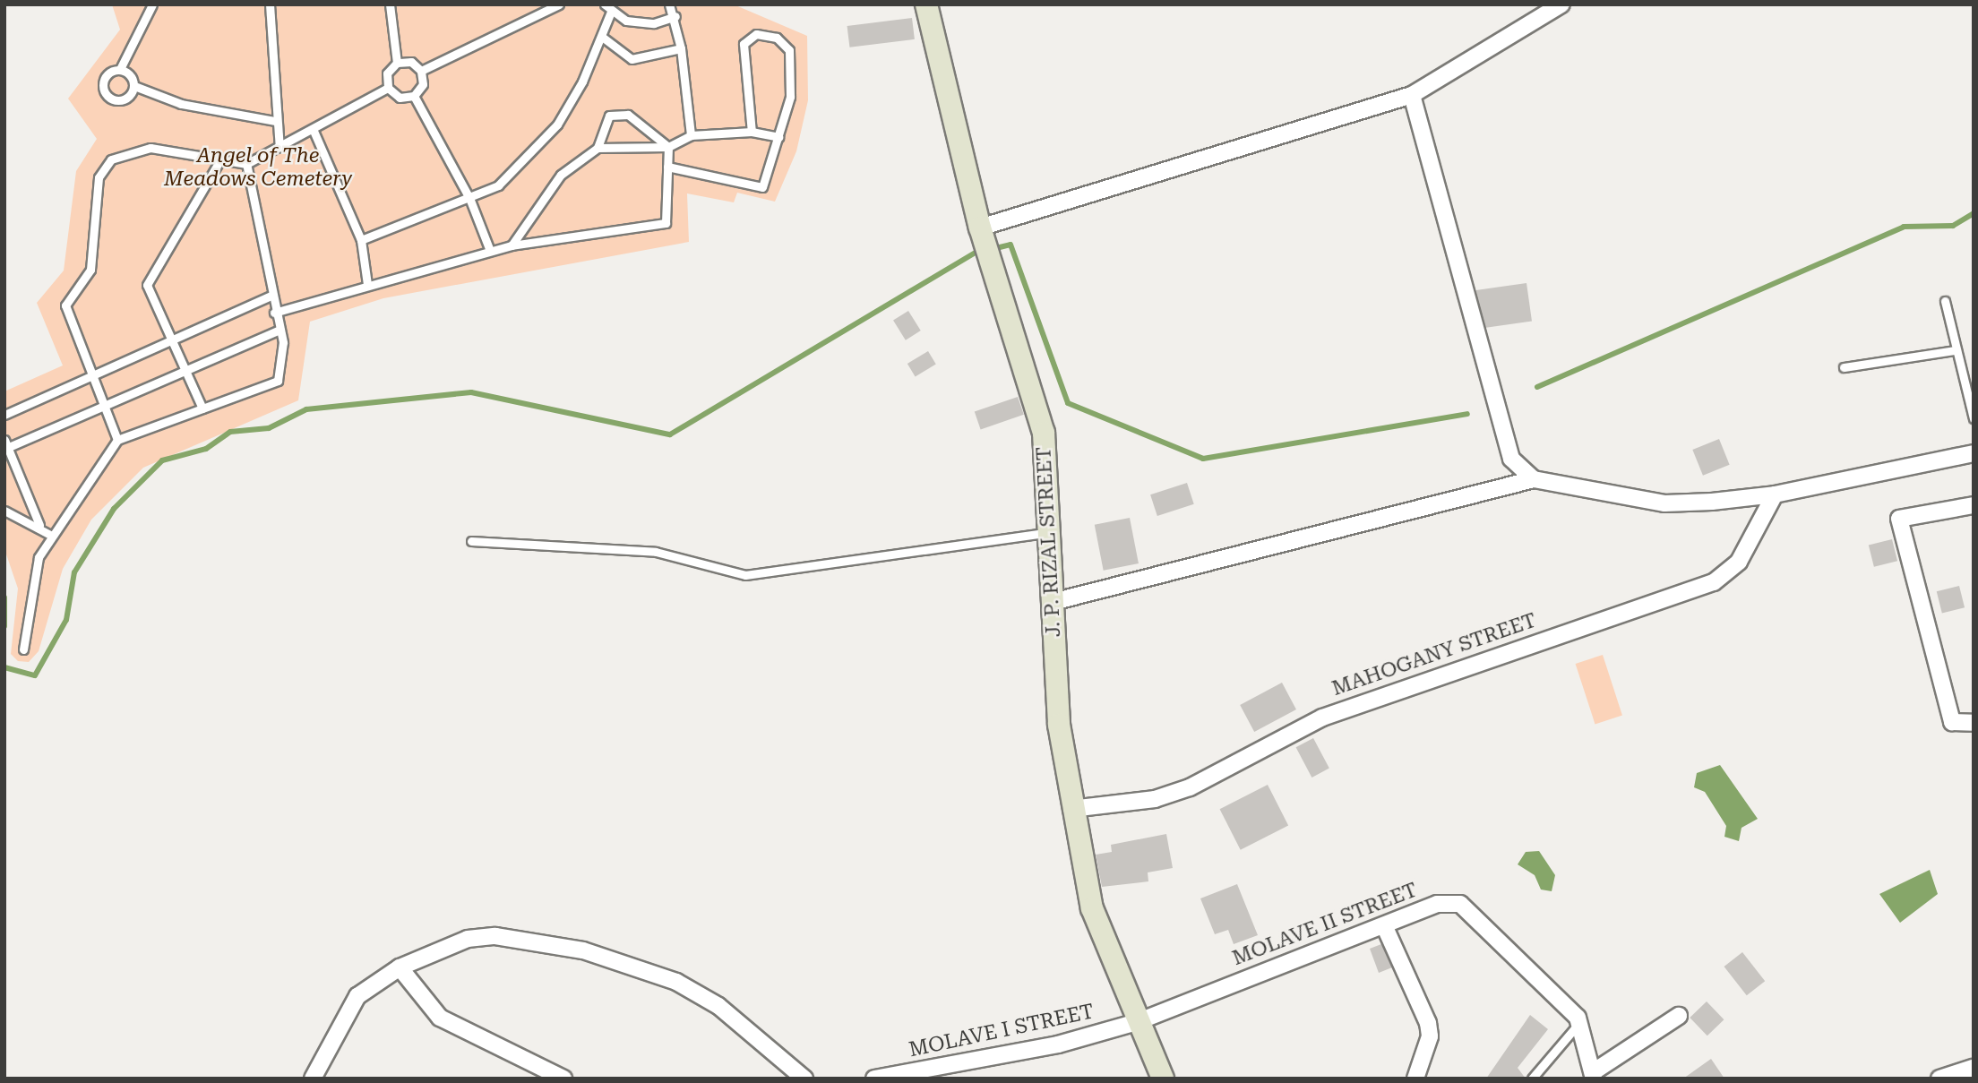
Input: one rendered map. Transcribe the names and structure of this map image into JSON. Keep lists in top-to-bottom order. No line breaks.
{"streets":{"main road":["J. P. RIZAL STREET"],"street":["MAHOGANY STREET","MOLAVE II STREET","MOLAVE I STREET"]},"crossings":[["J. P. RIZAL STREET","MAHOGANY STREET"],["J. P. RIZAL STREET","MOLAVE II STREET"],["J. P. RIZAL STREET","MOLAVE I STREET"],["MOLAVE II STREET","MOLAVE I STREET"]],"parks":["Angel of The Meadows Cemetery"]}
